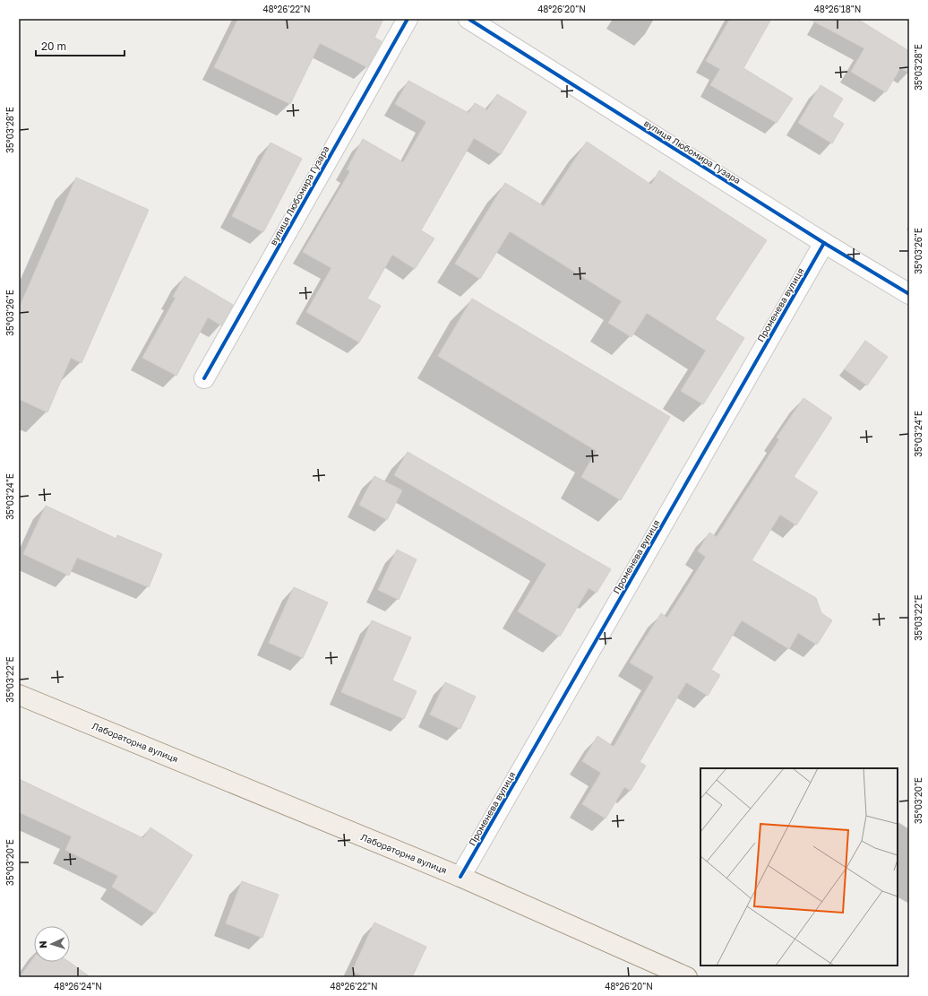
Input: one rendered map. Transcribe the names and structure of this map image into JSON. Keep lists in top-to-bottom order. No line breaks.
{"streets":{"main road":["Лабораторна вулиця"],"street":["вулиця Любомира Гузара","Променева вулиця"]},"crossings":[["вулиця Любомира Гузара","Променева вулиця"],["Променева вулиця","Лабораторна вулиця"]],"scale_bar":"20 m","north":"left","coordinates":["48°26'22\"N","48°26'20\"N","48°26'18\"N","35°03'28\"E","35°03'26\"E","35°03'24\"E","35°03'22\"E","35°03'20\"E","48°26'24\"N"]}
